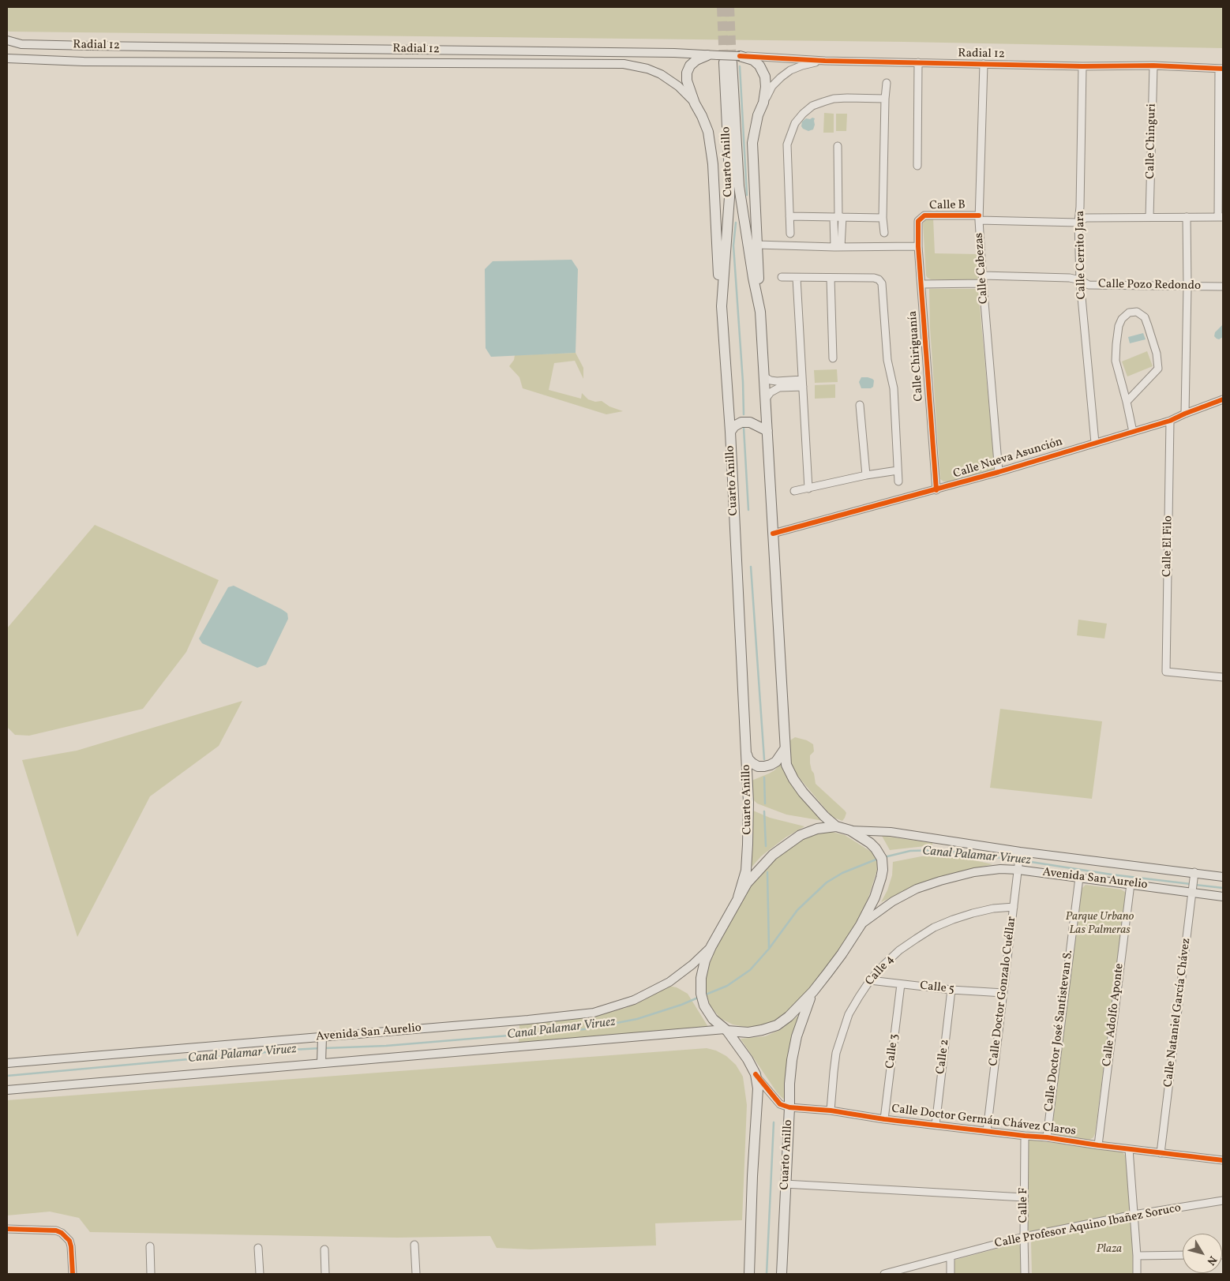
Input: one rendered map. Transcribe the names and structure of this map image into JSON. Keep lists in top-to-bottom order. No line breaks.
{"streets":{"highway":["Cuarto Anillo"],"main road":["Radial 12","Avenida San Aurelio"],"street":["Calle Chinguri","Calle B","Calle Cerrito Jara","Calle Cabezas","Calle Pozo Redondo","Calle Chiriguanía","Calle Nueva Asunción","Calle El Filo","Calle 4","Calle 5","Calle Doctor Gonzalo Cuéllar","Calle Nataniel García Chávez","Calle Adolfo Aponte","Calle Doctor José Santistevan S.","Calle 3","Calle 2","Calle Doctor Germán Chávez Claros","Calle F","Calle Profesor Aquino Ibañez Soruco"]},"crossings":[["Radial 12","Calle Chinguri"],["Radial 12","Cuarto Anillo"],["Radial 12","Calle Cerrito Jara"],["Radial 12","Calle Cabezas"],["Calle Chinguri","Calle B"],["Cuarto Anillo","Calle Nueva Asunción"],["Cuarto Anillo","Calle Doctor Germán Chávez Claros"],["Calle B","Calle Cerrito Jara"],["Calle B","Calle Cabezas"],["Calle B","Calle Chiriguanía"],["Calle Cerrito Jara","Calle Pozo Redondo"],["Calle Cerrito Jara","Calle Nueva Asunción"],["Calle Cabezas","Calle Pozo Redondo"],["Calle Cabezas","Calle Nueva Asunción"],["Calle Chiriguanía","Calle Nueva Asunción"],["Calle Nueva Asunción","Calle El Filo"],["Avenida San Aurelio","Calle Doctor Gonzalo Cuéllar"],["Avenida San Aurelio","Calle Nataniel García Chávez"],["Avenida San Aurelio","Calle Adolfo Aponte"],["Avenida San Aurelio","Calle Doctor José Santistevan S."],["Calle 4","Calle 5"],["Calle 4","Calle Doctor Gonzalo Cuéllar"],["Calle 4","Calle Doctor Germán Chávez Claros"],["Calle 5","Calle Doctor Gonzalo Cuéllar"],["Calle 5","Calle 3"],["Calle 5","Calle 2"],["Calle Doctor Gonzalo Cuéllar","Calle Doctor Germán Chávez Claros"],["Calle Nataniel García Chávez","Calle Doctor Germán Chávez Claros"],["Calle Adolfo Aponte","Calle Doctor Germán Chávez Claros"],["Calle Doctor José Santistevan S.","Calle Doctor Germán Chávez Claros"],["Calle 3","Calle Doctor Germán Chávez Claros"],["Calle 2","Calle Doctor Germán Chávez Claros"],["Calle Doctor Germán Chávez Claros","Calle F"],["Calle F","Calle Profesor Aquino Ibañez Soruco"]],"water":["Canal Palamar Viruez"],"parks":["Parque Urbano Las Palmeras","Plaza"],"north":"bottom right"}
